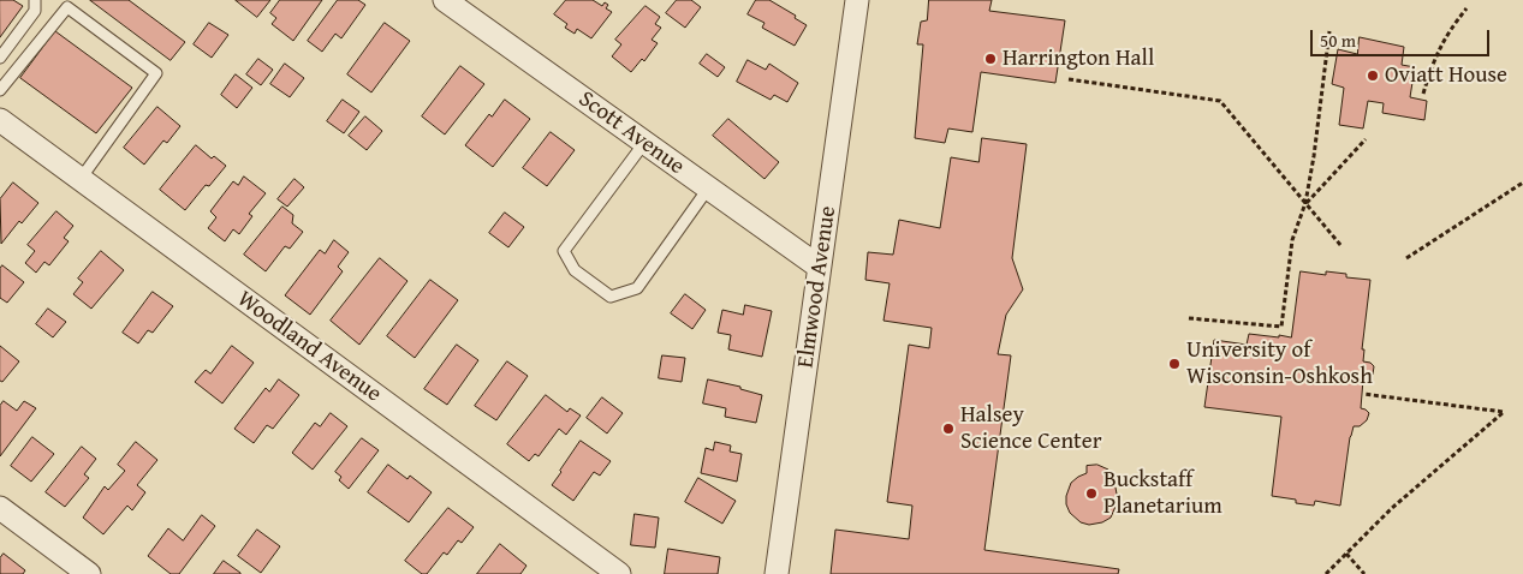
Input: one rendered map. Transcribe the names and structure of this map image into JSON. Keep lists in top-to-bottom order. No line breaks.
{"streets":{"street":["Scott Avenue","Elmwood Avenue","Woodland Avenue"]},"crossings":[["Scott Avenue","Elmwood Avenue"]],"places":["Harrington Hall","Oviatt House","University of Wisconsin-Oshkosh","Halsey Science Center","Buckstaff Planetarium"],"scale_bar":"50 m"}
